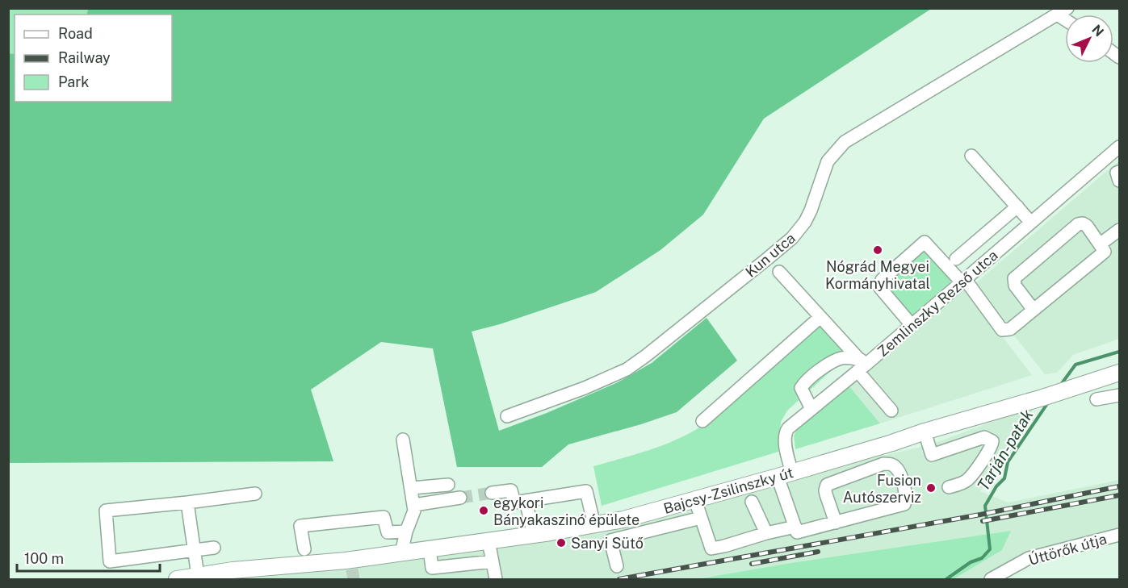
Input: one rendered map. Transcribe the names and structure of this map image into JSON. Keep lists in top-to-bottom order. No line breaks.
{"streets":{"main road":["Bajcsy-Zsilinszky út"],"street":["Kun utca","Zemlinszky Rezső utca","Úttörők útja"]},"crossings":[["Kun utca","Zemlinszky Rezső utca"],["Zemlinszky Rezső utca","Bajcsy-Zsilinszky út"]],"water":["Tarján-patak"],"places":["Nógrád Megyei Kormányhivatal","Fusion Autószerviz","egykori Bányakaszinó épülete","Sanyi Sütő"],"legend":["Road","Railway","Park"],"scale_bar":"100 m","north":"top right"}
